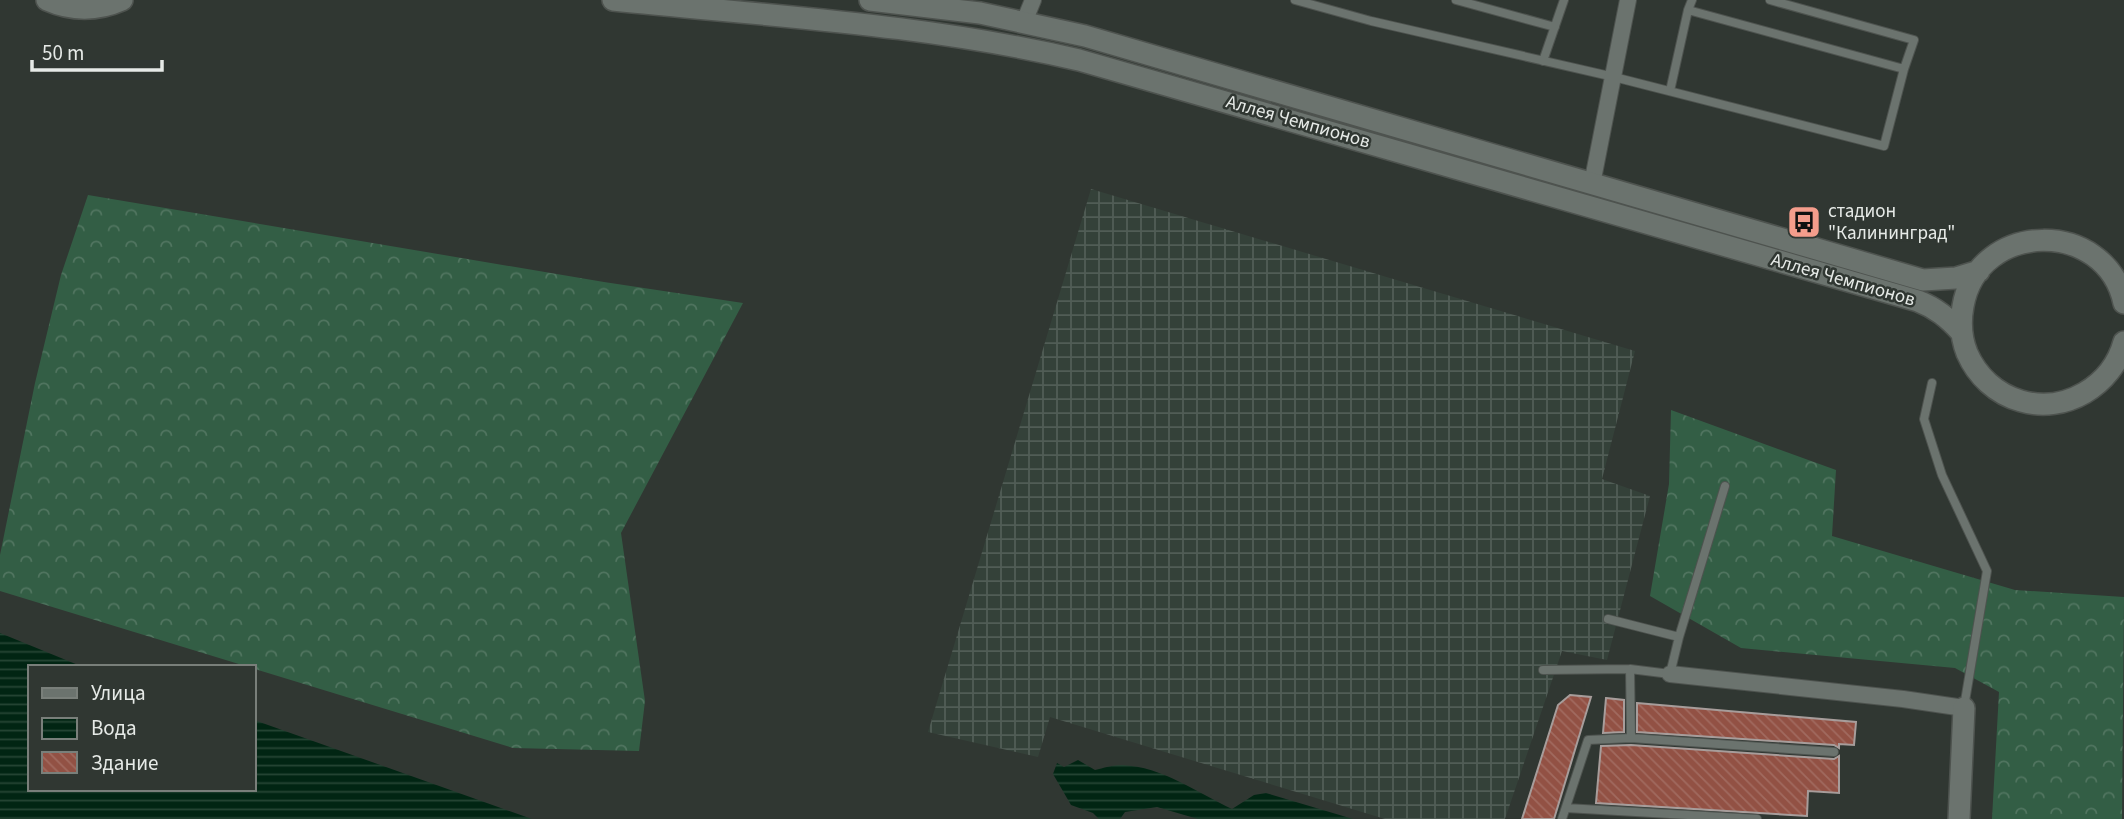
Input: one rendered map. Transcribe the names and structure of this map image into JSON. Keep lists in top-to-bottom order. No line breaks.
{"streets":{"main road":["Аллея Чемпионов"]},"places":{"bus stop":["стадион \"Калининград\""]},"legend":["Улица","Вода","Здание"],"scale_bar":"50 m"}
